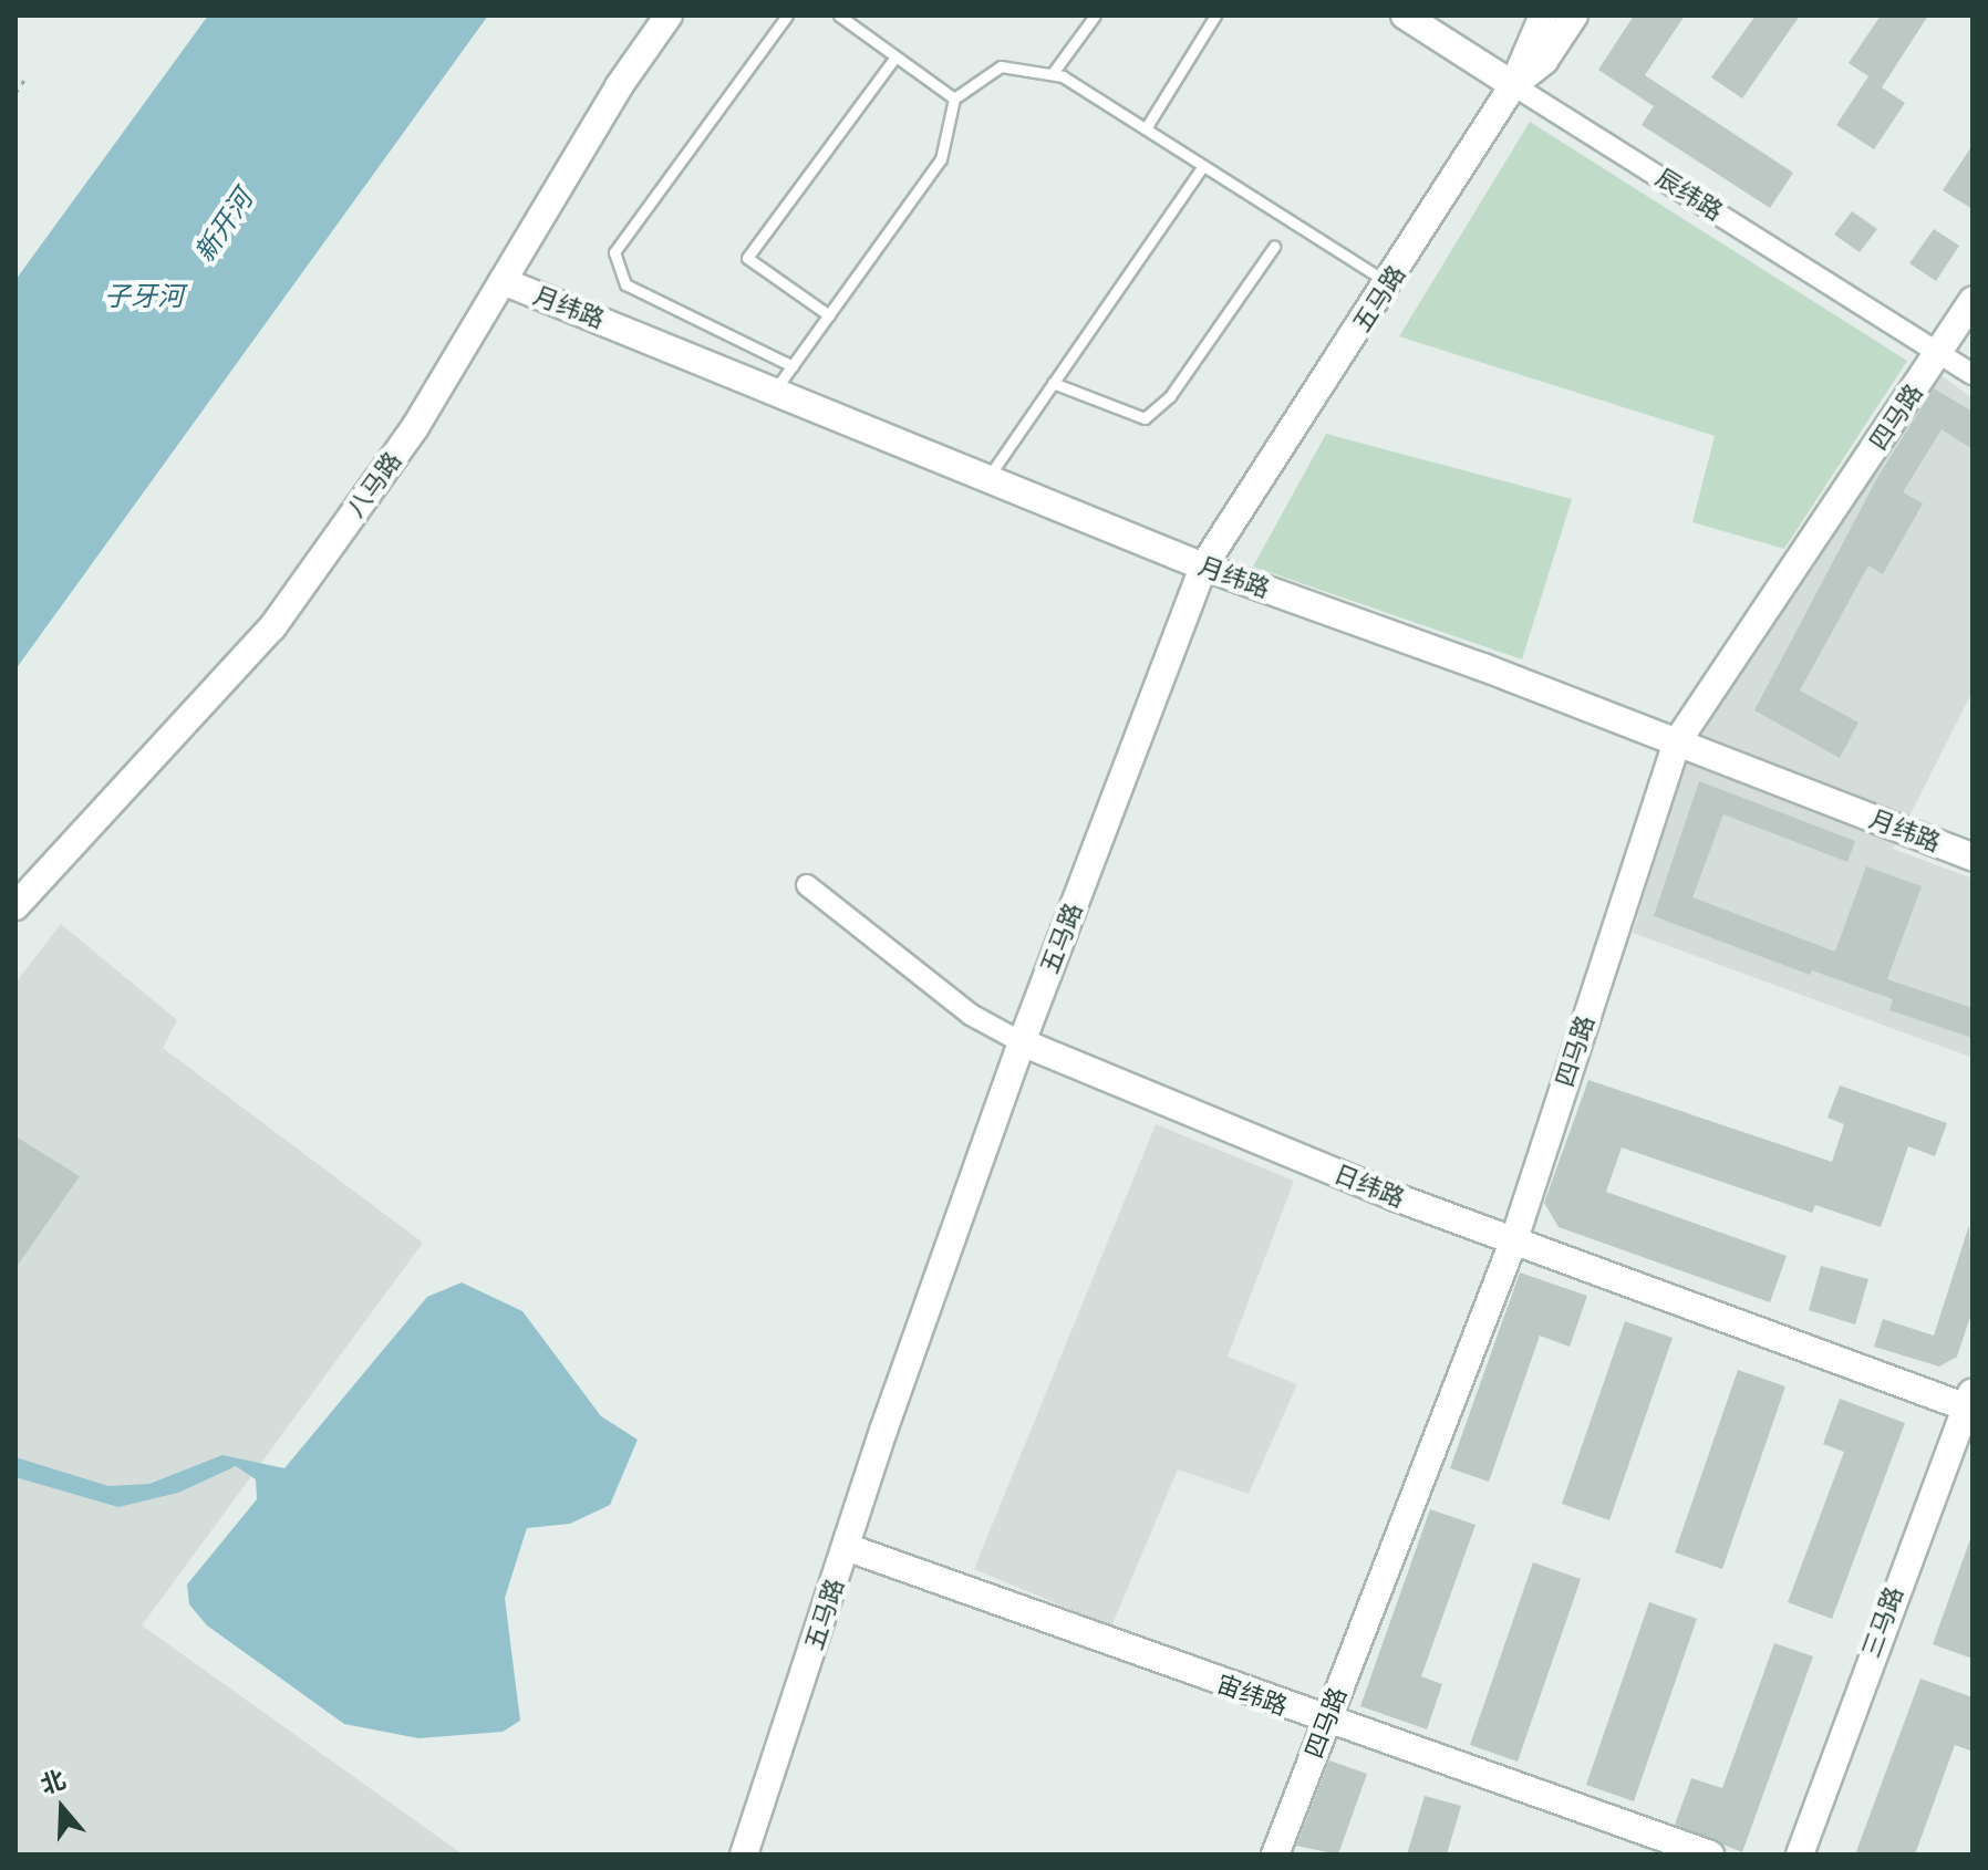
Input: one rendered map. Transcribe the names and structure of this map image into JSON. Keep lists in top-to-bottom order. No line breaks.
{"streets":{"street":["辰纬路","五马路","月纬路","四马路","八马路","日纬路","三马路","宙纬路"]},"crossings":[["辰纬路","五马路"],["辰纬路","四马路"],["五马路","月纬路"],["五马路","日纬路"],["五马路","宙纬路"],["月纬路","四马路"],["月纬路","八马路"],["四马路","日纬路"],["四马路","宙纬路"],["日纬路","三马路"]],"water":["新开河","子牙河"],"north":"top"}
